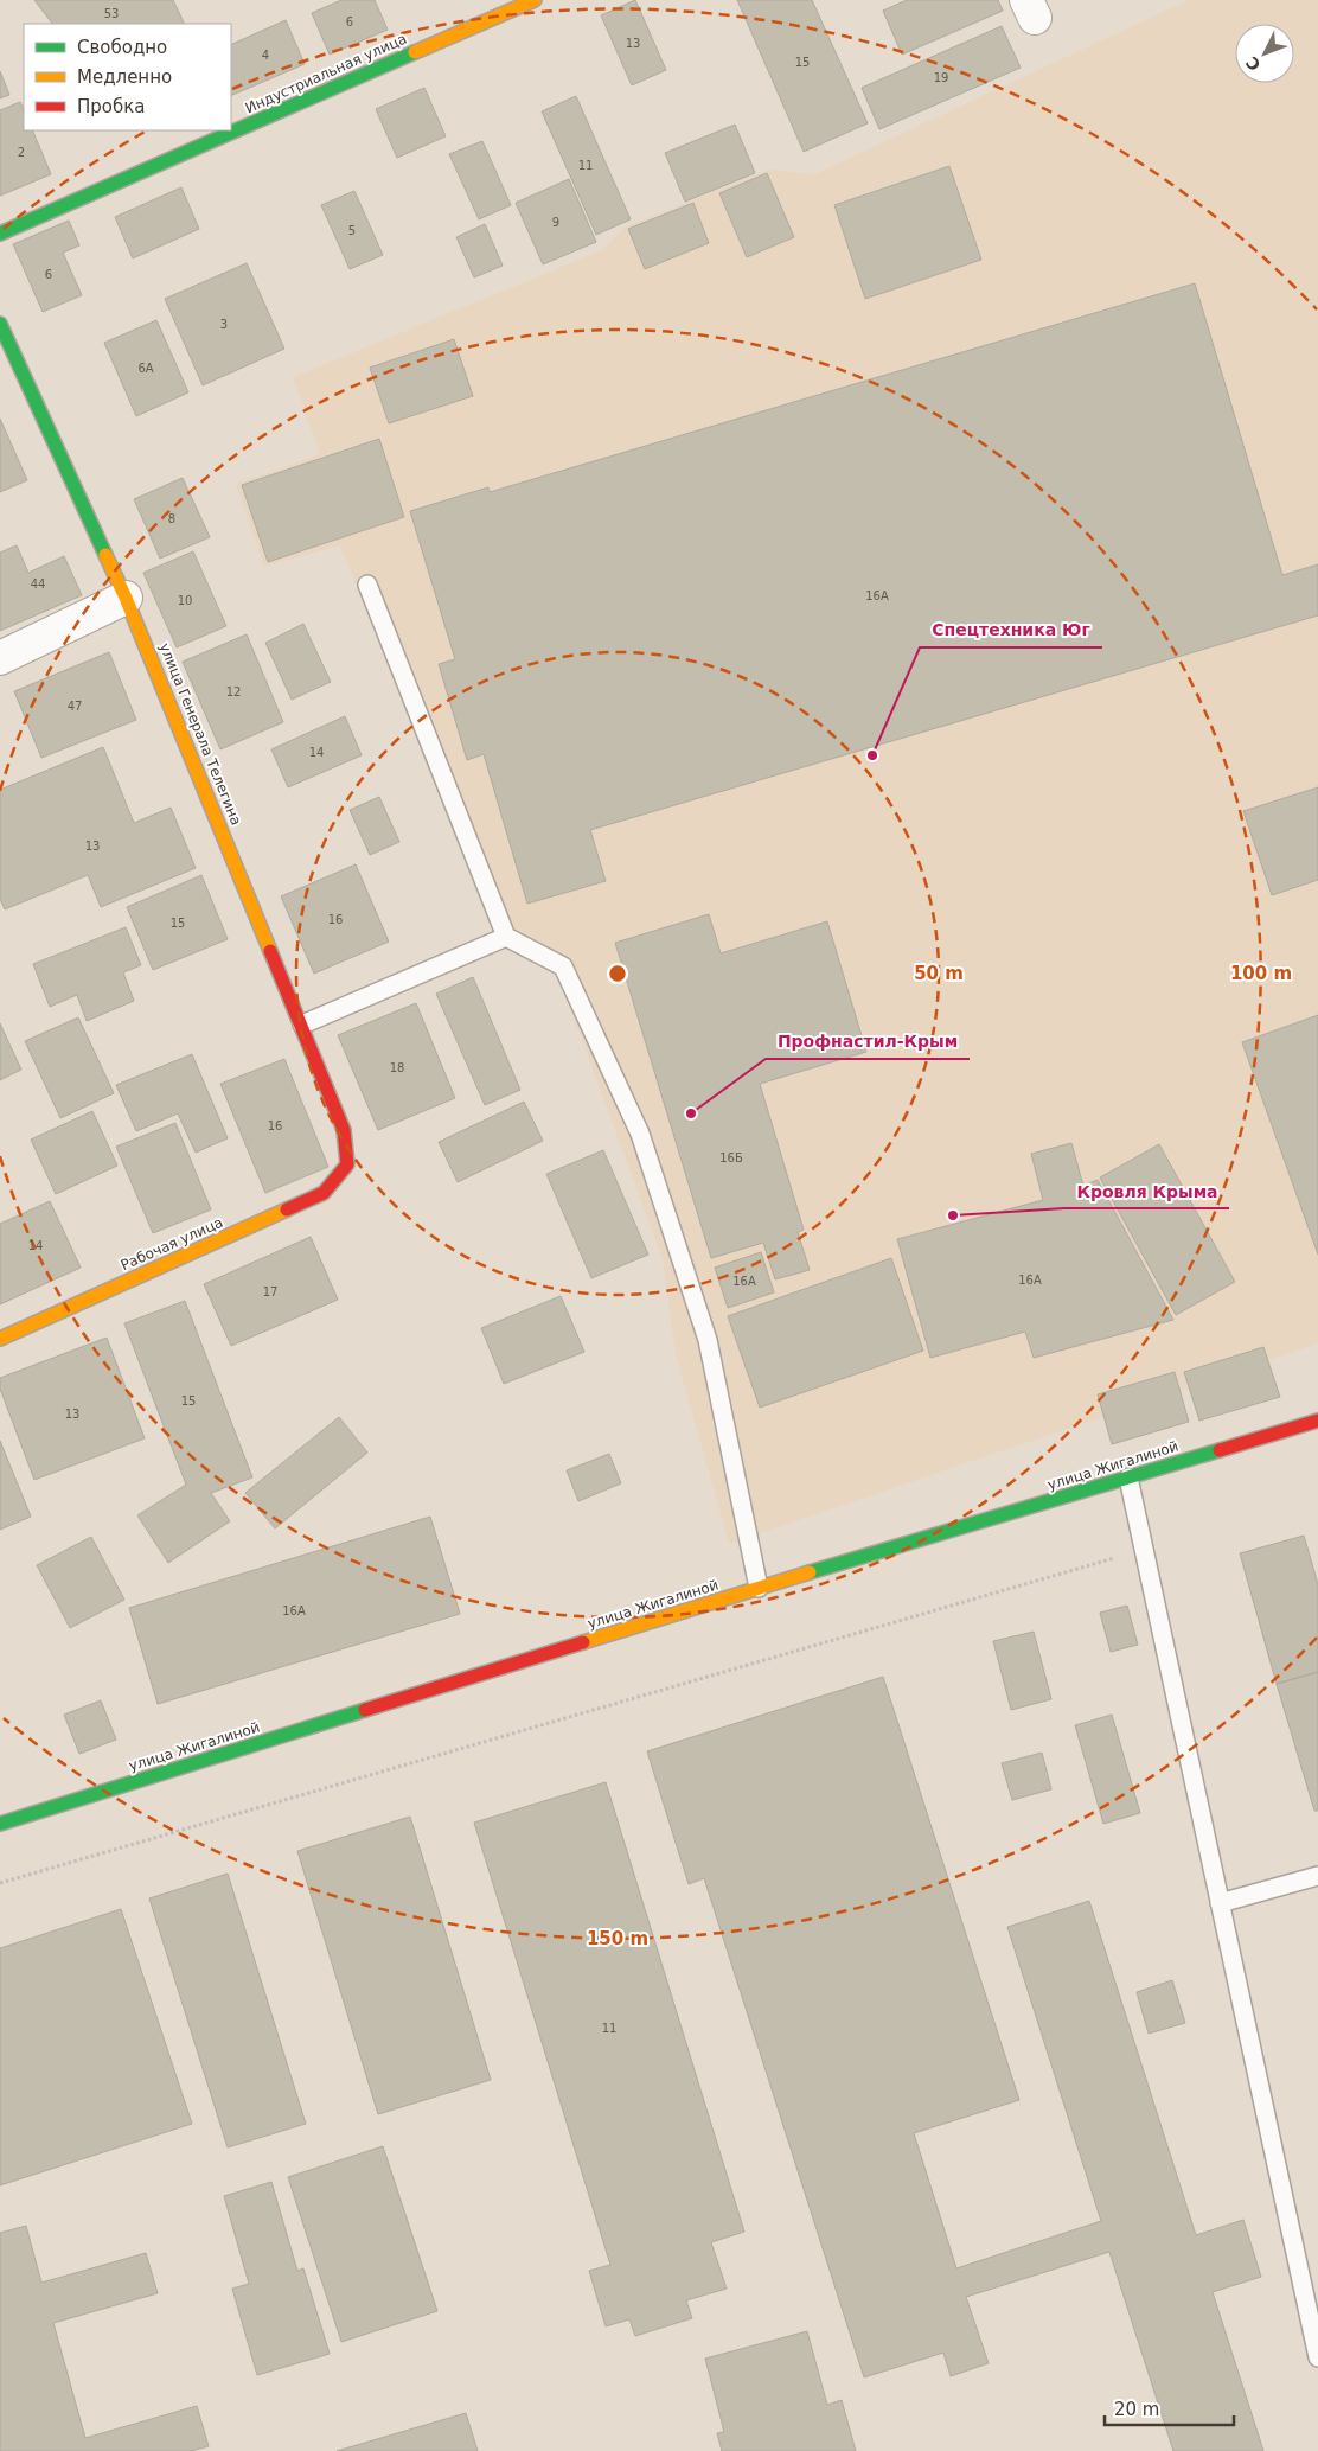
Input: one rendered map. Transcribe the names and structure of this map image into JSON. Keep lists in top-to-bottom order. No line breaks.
{"streets":{"street":["Индустриальная улица","улица Генерала Телегина","Рабочая улица","улица Жигалиной"]},"crossings":[["улица Генерала Телегина","Рабочая улица"]],"places":["Спецтехника Юг","Профнастил-Крым","Кровля Крыма"],"house_numbers":["53","6","13","4","15","19","2","11","9","5","6","3","6А","8","44","16А","10","12","47","14","13","16","15","18","16","16Б","14","16А","16А","17","15","13","16А","11"],"legend":["Свободно","Медленно","Пробка"],"scale_bar":"20 m","north":"bottom left","rings":["50 m","100 m","150 m"]}
